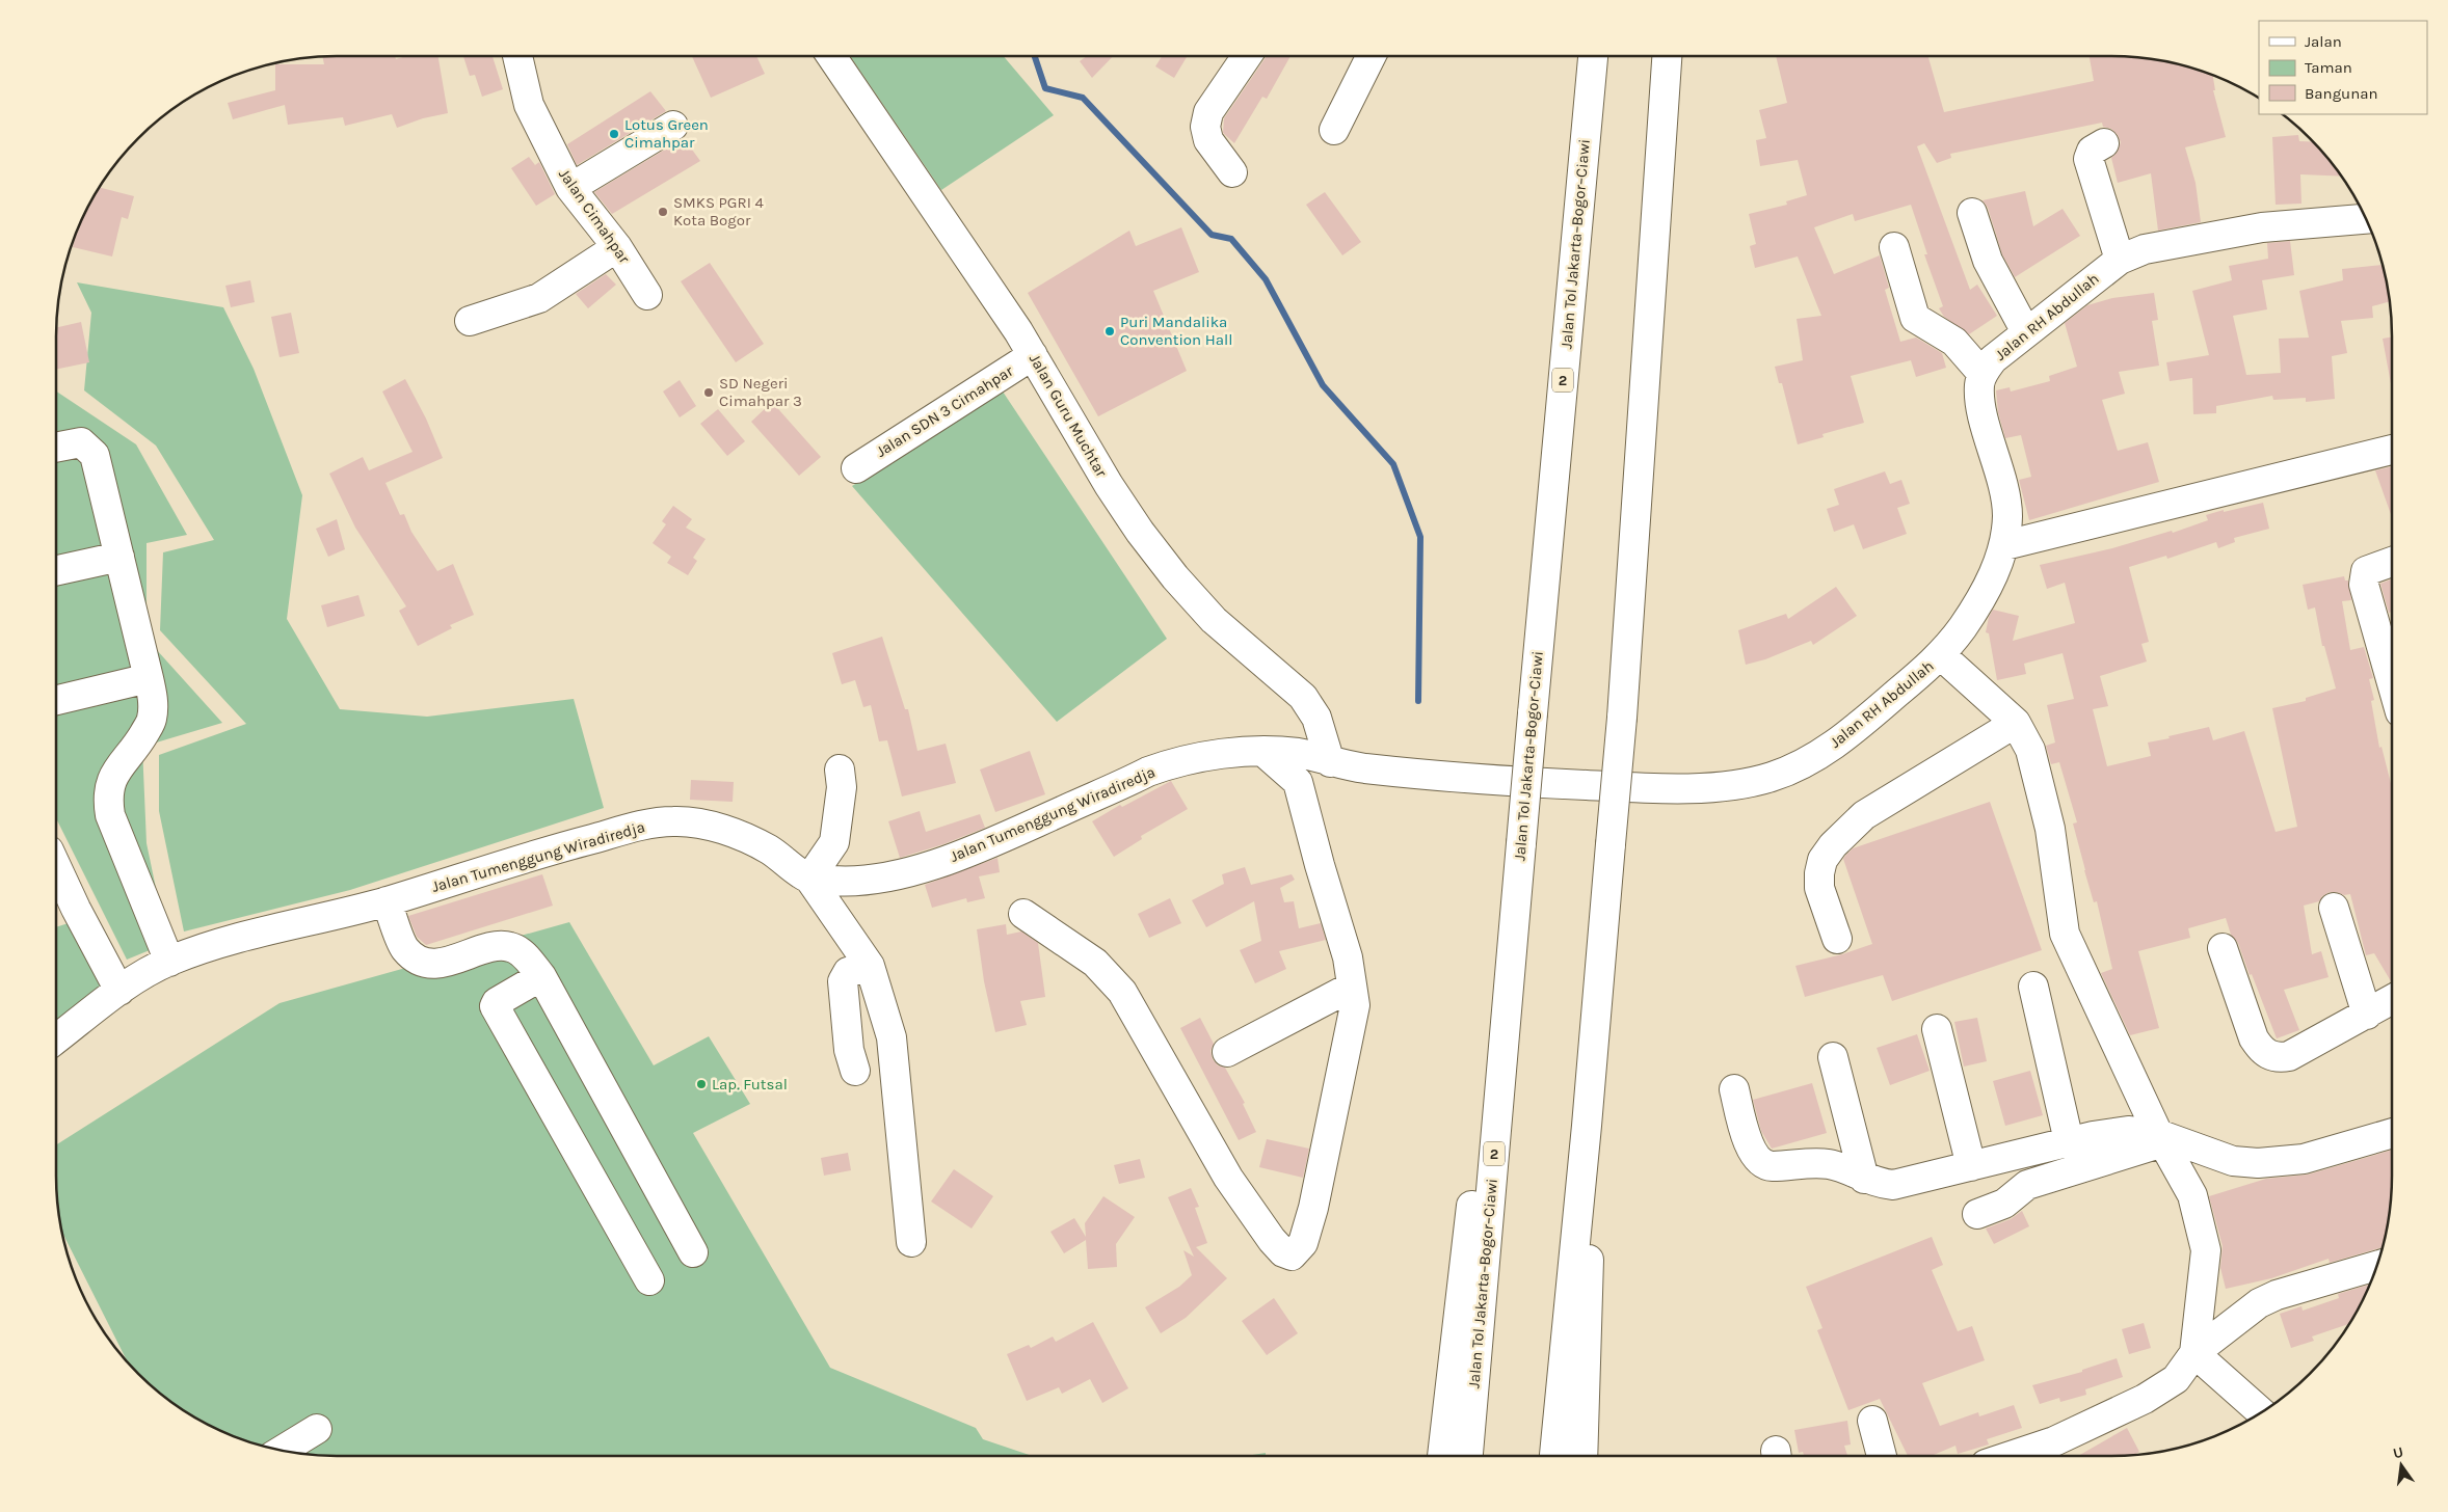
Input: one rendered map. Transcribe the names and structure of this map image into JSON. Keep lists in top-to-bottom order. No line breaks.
{"streets":{"main road":["Jalan Cimahpar","Jalan Tol Jakarta–Bogor–Ciawi","Jalan RH Abdullah","2","Jalan SDN 3 Cimahpar","Jalan Guru Muchtar","Jalan Tumenggung Wiradiredja"]},"crossings":[["Jalan RH Abdullah","Jalan Tumenggung Wiradiredja"],["Jalan SDN 3 Cimahpar","Jalan Guru Muchtar"],["Jalan Guru Muchtar","Jalan Tumenggung Wiradiredja"]],"places":["Lotus Green Cimahpar","SMKS PGRI 4 Kota Bogor","Puri Mandalika Convention Hall","SD Negeri Cimahpar 3","Lap. Futsal"],"legend":["Jalan","Taman","Bangunan"],"north":"top"}
